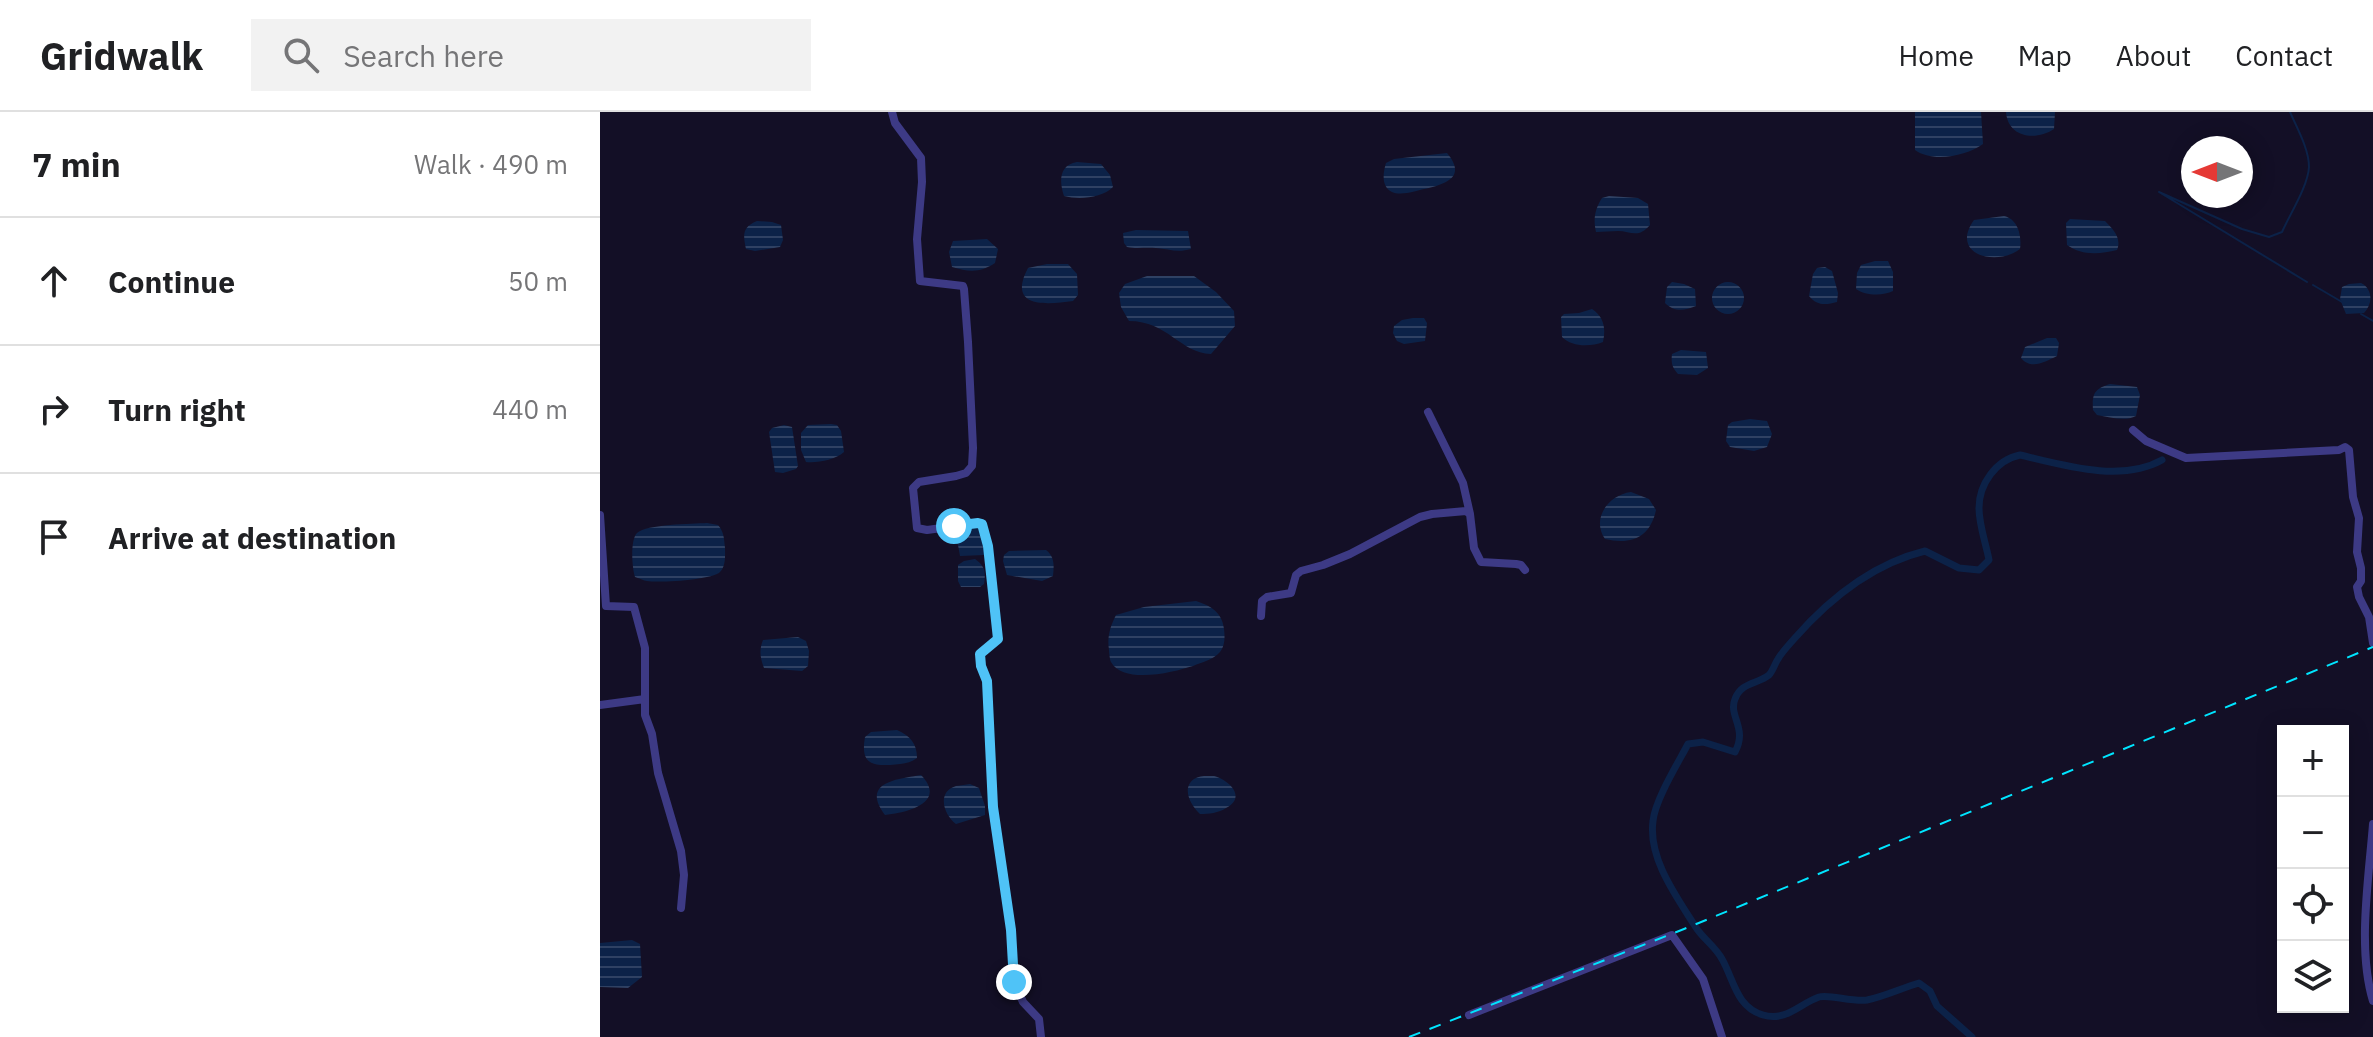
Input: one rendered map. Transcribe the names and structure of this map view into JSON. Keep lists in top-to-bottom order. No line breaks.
{"north":"left","page":{"header":"Gridwalk","search":"Search here","nav":["Home","Map","About","Contact"],"heading":["7 min","Walk · 490 m"],"list":[["Continue","50 m"],["Turn right","440 m"],"Arrive at destination"],"map_buttons":["+","−"]}}
